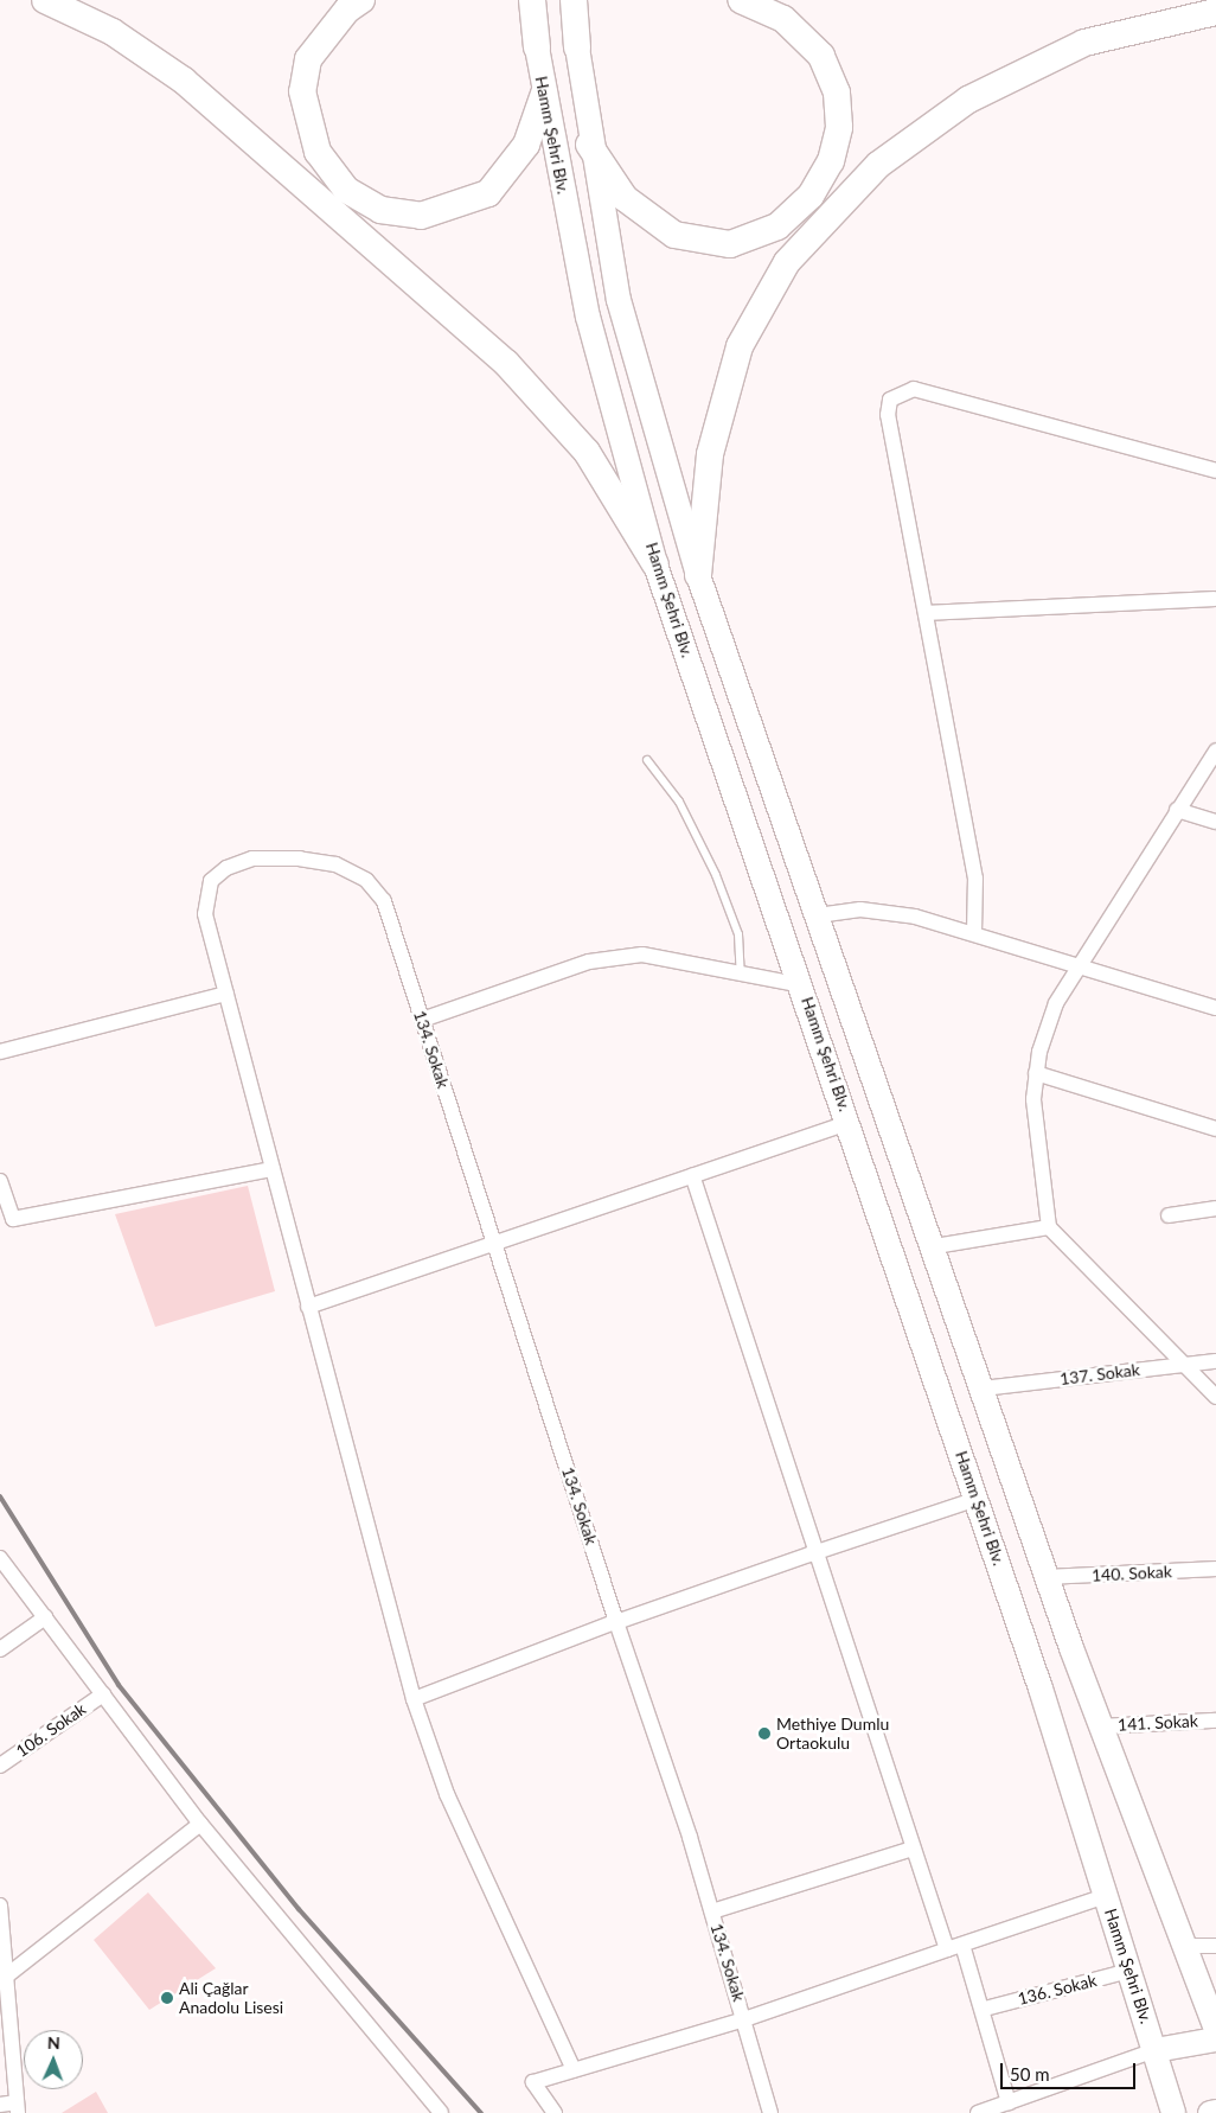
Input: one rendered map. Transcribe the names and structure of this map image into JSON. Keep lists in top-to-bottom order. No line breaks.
{"streets":{"main road":["Hamm Şehri Blv."],"street":["134. Sokak","137. Sokak","140. Sokak","141. Sokak","106. Sokak","136. Sokak"]},"crossings":[["Hamm Şehri Blv.","137. Sokak"],["Hamm Şehri Blv.","140. Sokak"],["Hamm Şehri Blv.","141. Sokak"],["Hamm Şehri Blv.","136. Sokak"]],"places":["Methiye Dumlu Ortaokulu","Ali Çağlar Anadolu Lisesi"],"scale_bar":"50 m","north":"top"}
